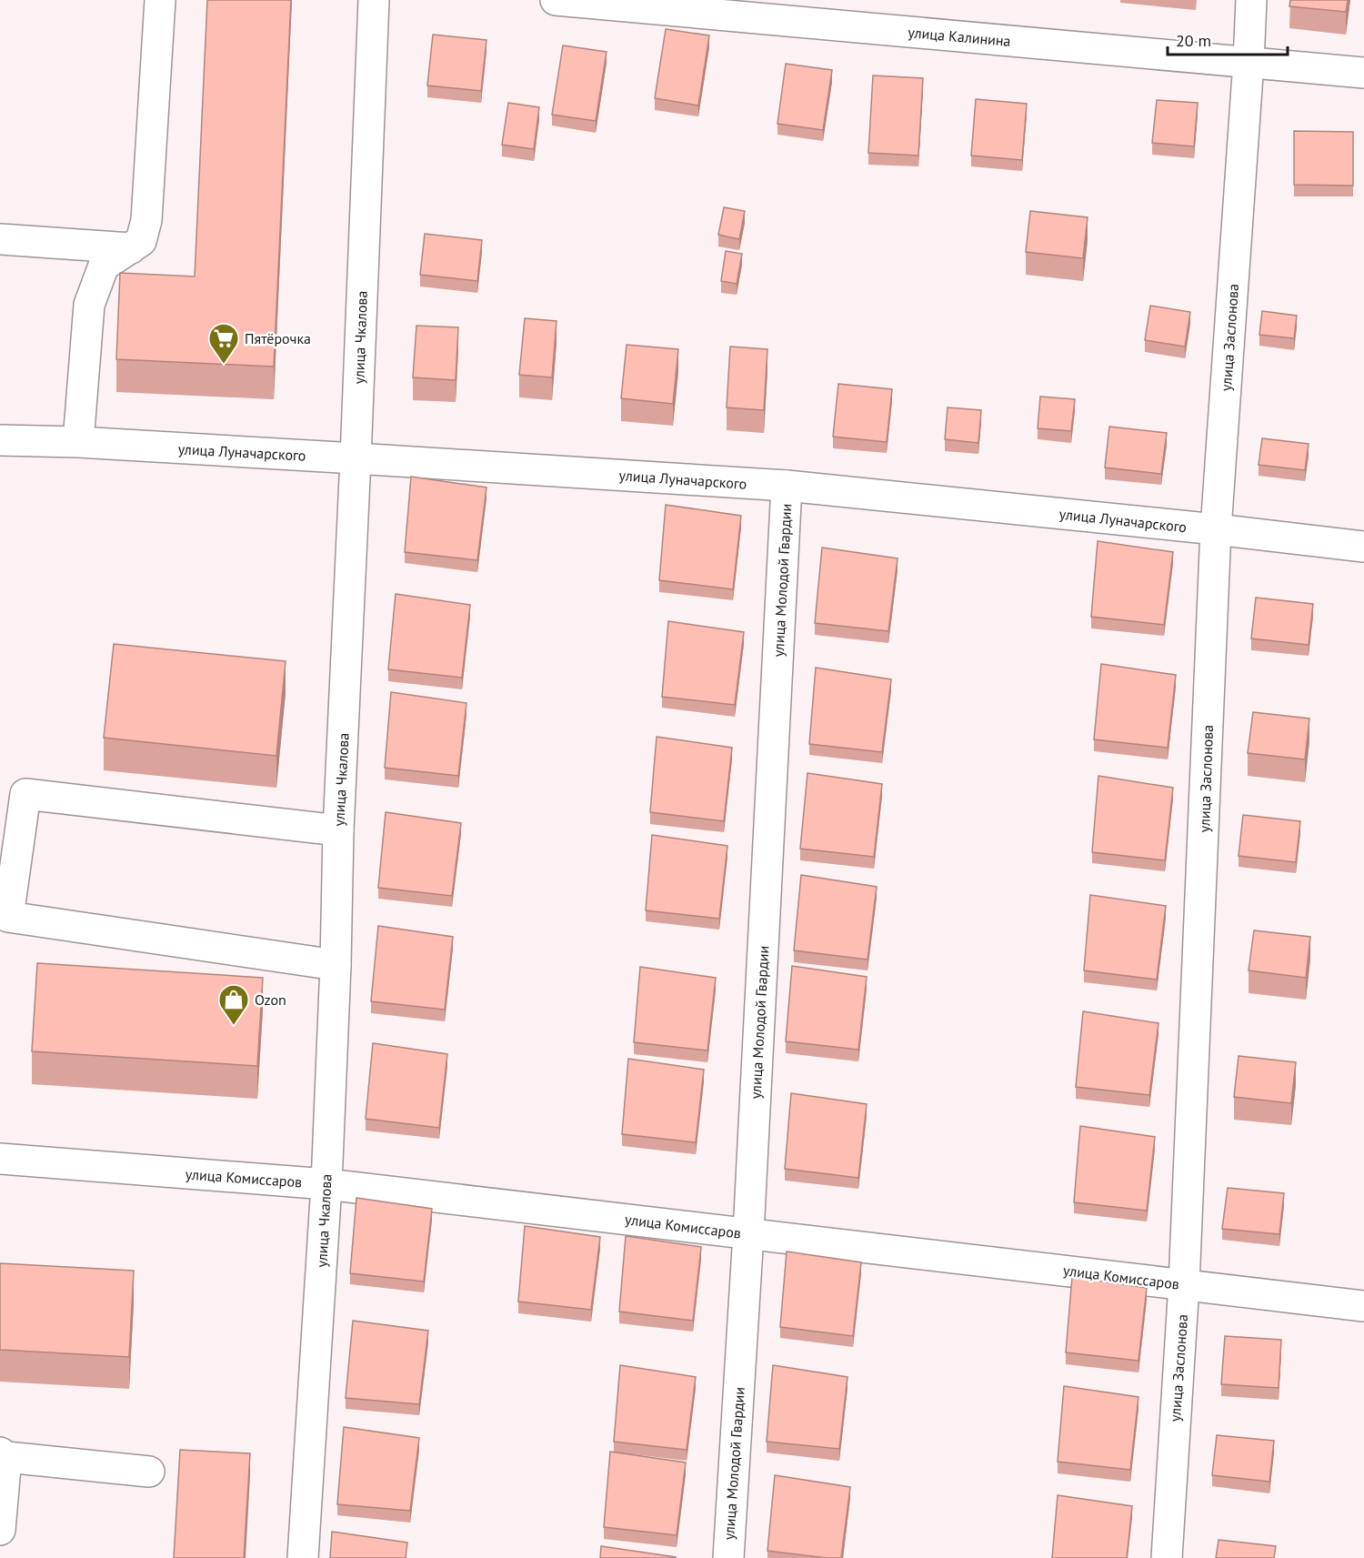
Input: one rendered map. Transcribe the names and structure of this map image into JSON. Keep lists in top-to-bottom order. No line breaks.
{"streets":{"street":["улица Калинина","улица Чкалова","улица Заслонова","улица Луначарского","улица Молодой Гвардии","улица Комиссаров"]},"crossings":[["улица Калинина","улица Заслонова"],["улица Чкалова","улица Луначарского"],["улица Чкалова","улица Комиссаров"],["улица Заслонова","улица Луначарского"],["улица Заслонова","улица Комиссаров"],["улица Луначарского","улица Молодой Гвардии"],["улица Молодой Гвардии","улица Комиссаров"]],"places":{"supermarket":["Пятёрочка"],"shop":["Ozon"]},"scale_bar":"20 m"}
